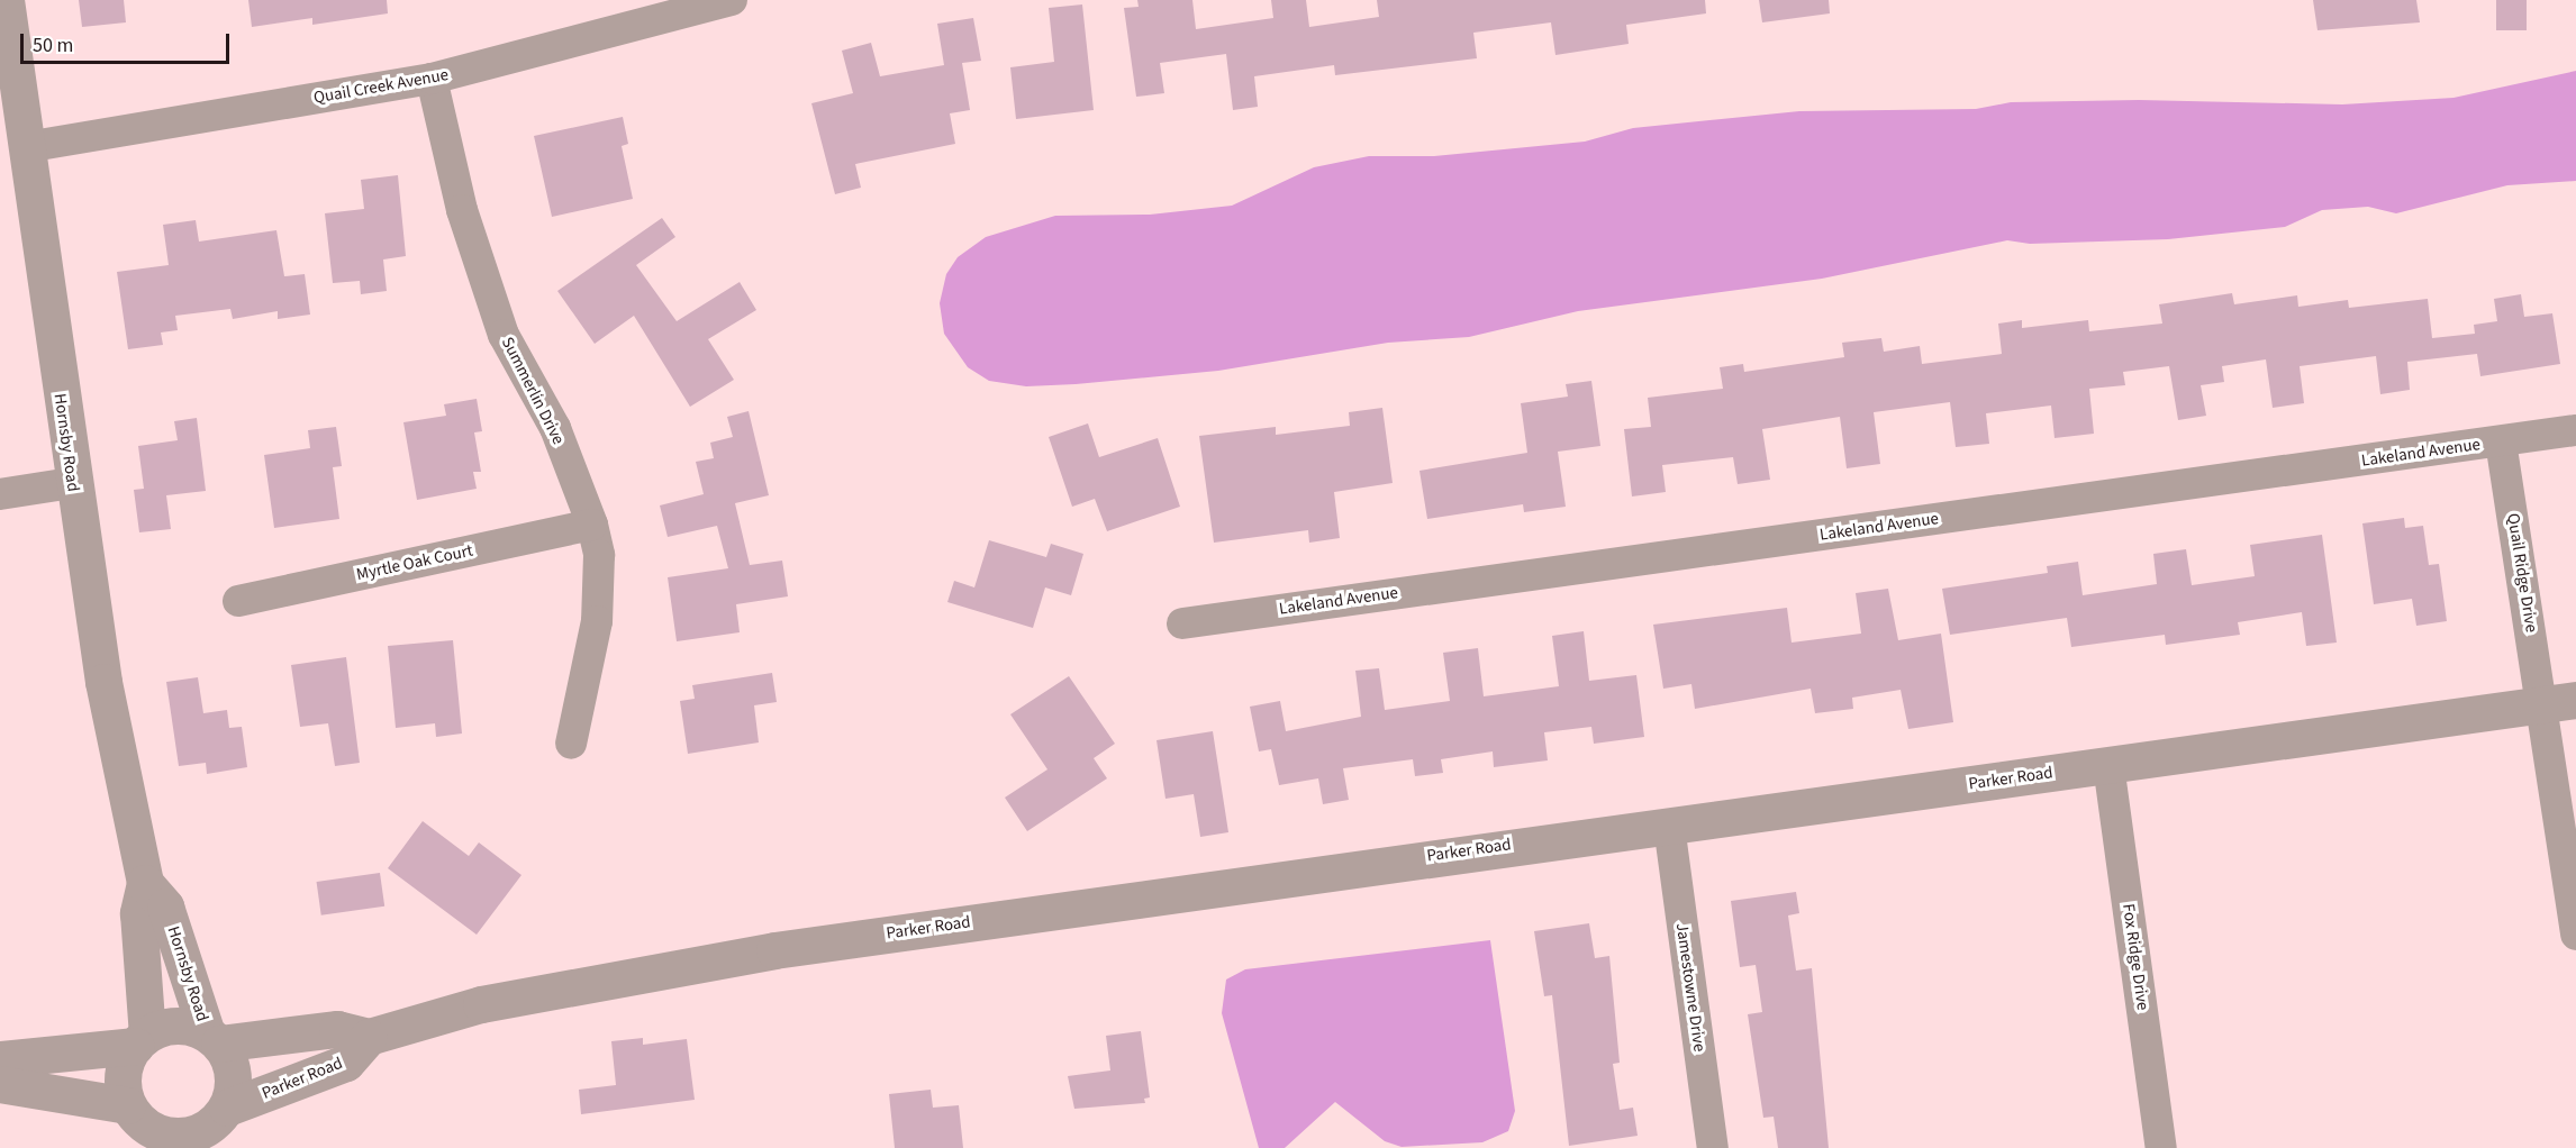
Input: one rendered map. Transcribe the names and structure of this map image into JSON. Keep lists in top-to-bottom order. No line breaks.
{"streets":{"street":["Quail Creek Avenue","Summerlin Drive","Hornsby Road","Lakeland Avenue","Myrtle Oak Court","Quail Ridge Drive","Parker Road","Fox Ridge Drive","Jamestowne Drive"]},"crossings":[["Quail Creek Avenue","Summerlin Drive"],["Quail Creek Avenue","Hornsby Road"],["Summerlin Drive","Myrtle Oak Court"],["Hornsby Road","Parker Road"],["Lakeland Avenue","Quail Ridge Drive"],["Quail Ridge Drive","Parker Road"],["Parker Road","Fox Ridge Drive"],["Parker Road","Jamestowne Drive"]],"scale_bar":"50 m"}
